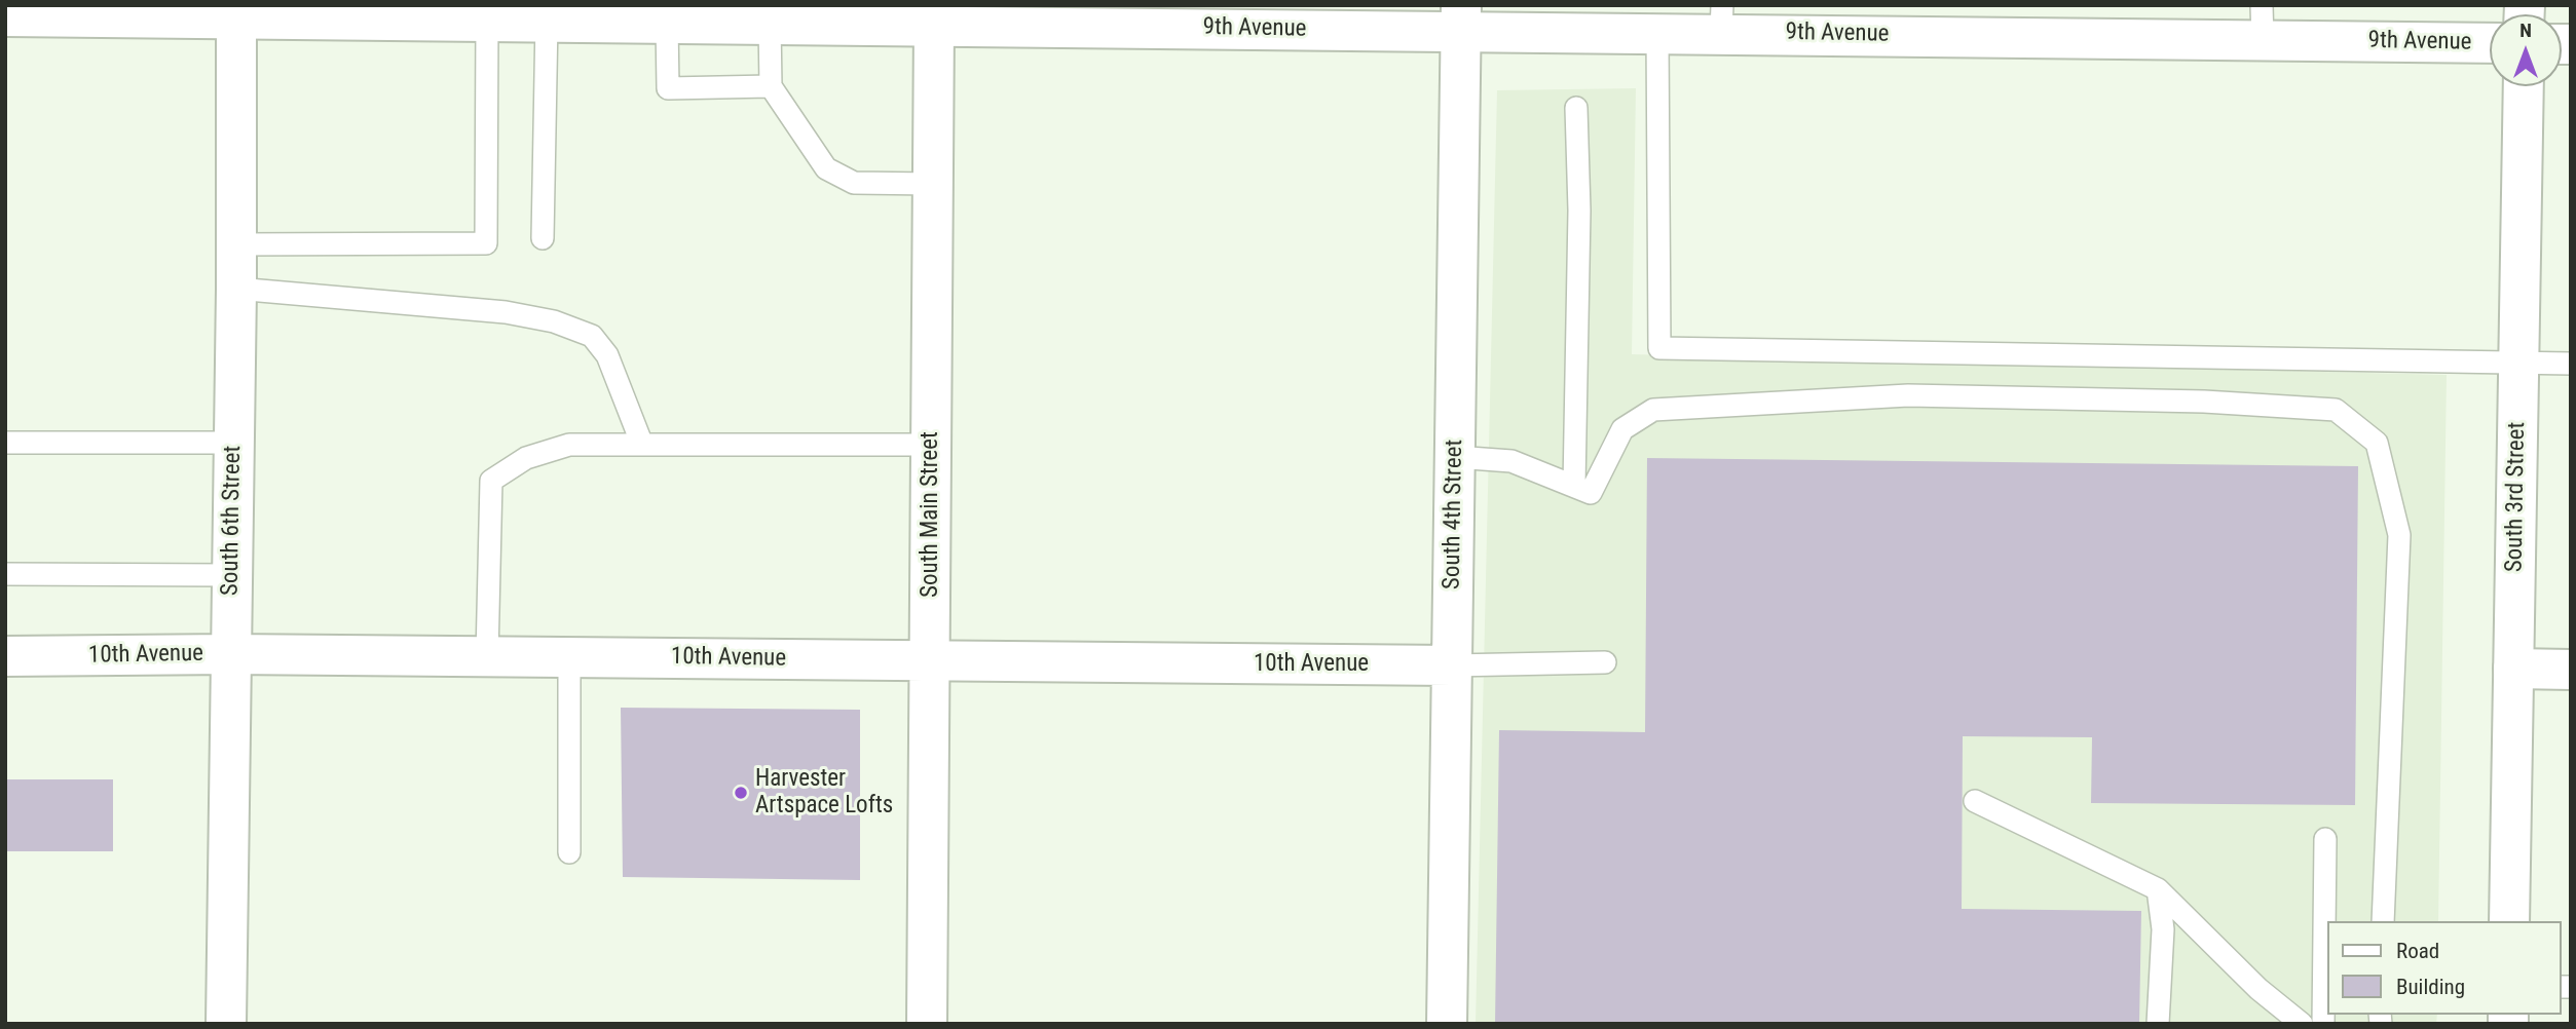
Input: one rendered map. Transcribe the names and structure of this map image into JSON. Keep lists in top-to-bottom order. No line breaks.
{"streets":{"street":["9th Avenue","South 3rd Street","South Main Street","South 4th Street","South 6th Street","10th Avenue"]},"crossings":[["9th Avenue","South Main Street"],["9th Avenue","South 4th Street"],["9th Avenue","South 6th Street"],["South Main Street","10th Avenue"],["South 4th Street","10th Avenue"],["South 6th Street","10th Avenue"]],"places":["Harvester Artspace Lofts"],"legend":["Road","Building"],"north":"top"}
